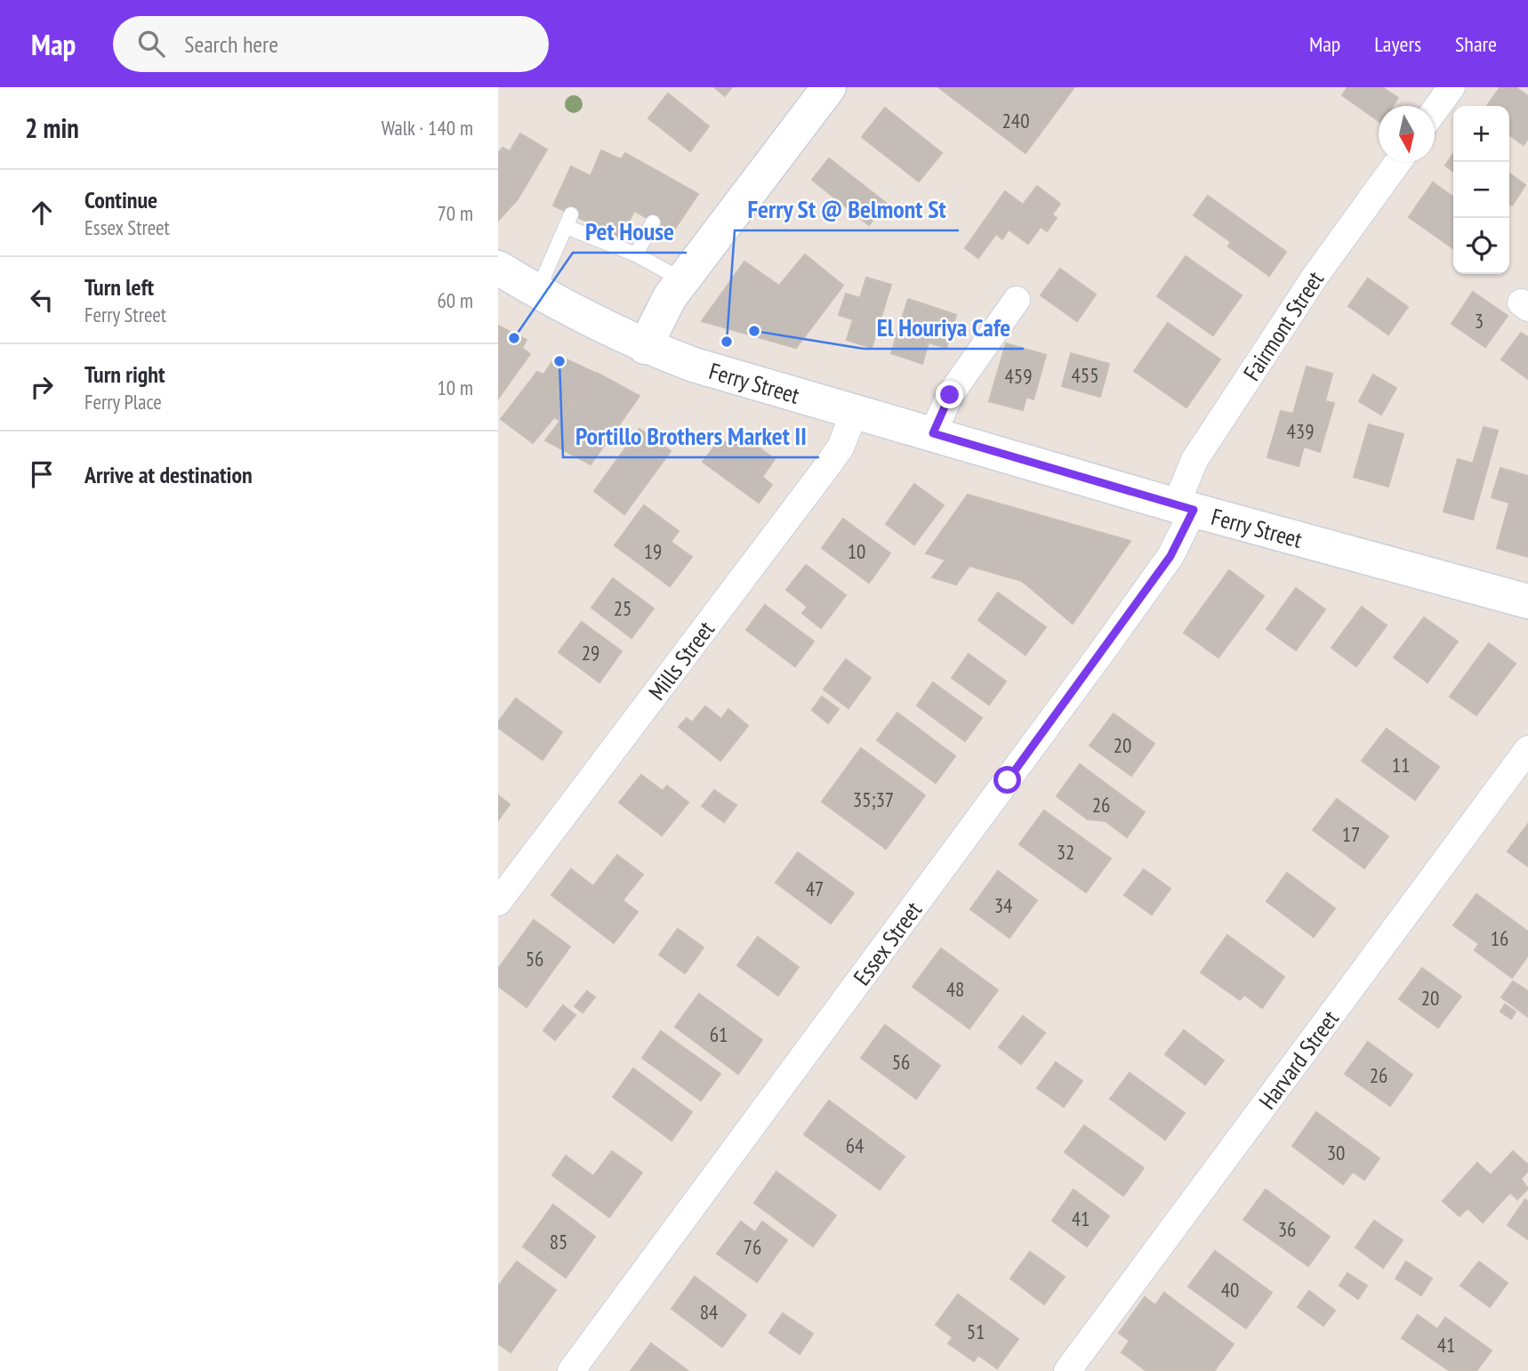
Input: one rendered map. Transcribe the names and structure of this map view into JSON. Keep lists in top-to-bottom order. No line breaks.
{"streets":{"main road":["Ferry Street"],"street":["Fairmont Street","Mills Street","Essex Street","Harvard Street"]},"crossings":[["Fairmont Street","Ferry Street"],["Fairmont Street","Essex Street"],["Ferry Street","Mills Street"],["Ferry Street","Essex Street"]],"places":["El Houriya Cafe","Pet House","Ferry St @ Belmont St","Portillo Brothers Market II"],"house_numbers":["240","3","455","459","439","19","10","25","29","20","11","35;37","26","17","32","47","34","16","56","48","20","61","56","26","64","30","41","36","85","76","40","84","51","41"],"north":"bottom","page":{"header":"Map","search":"Search here","nav":["Map","Layers","Share"],"heading":["2 min","Walk · 140 m"],"map_buttons":["+","−"],"list":[["Continue","Essex Street","70 m"],["Turn left","Ferry Street","60 m"],["Turn right","Ferry Place","10 m"],"Arrive at destination"]}}
